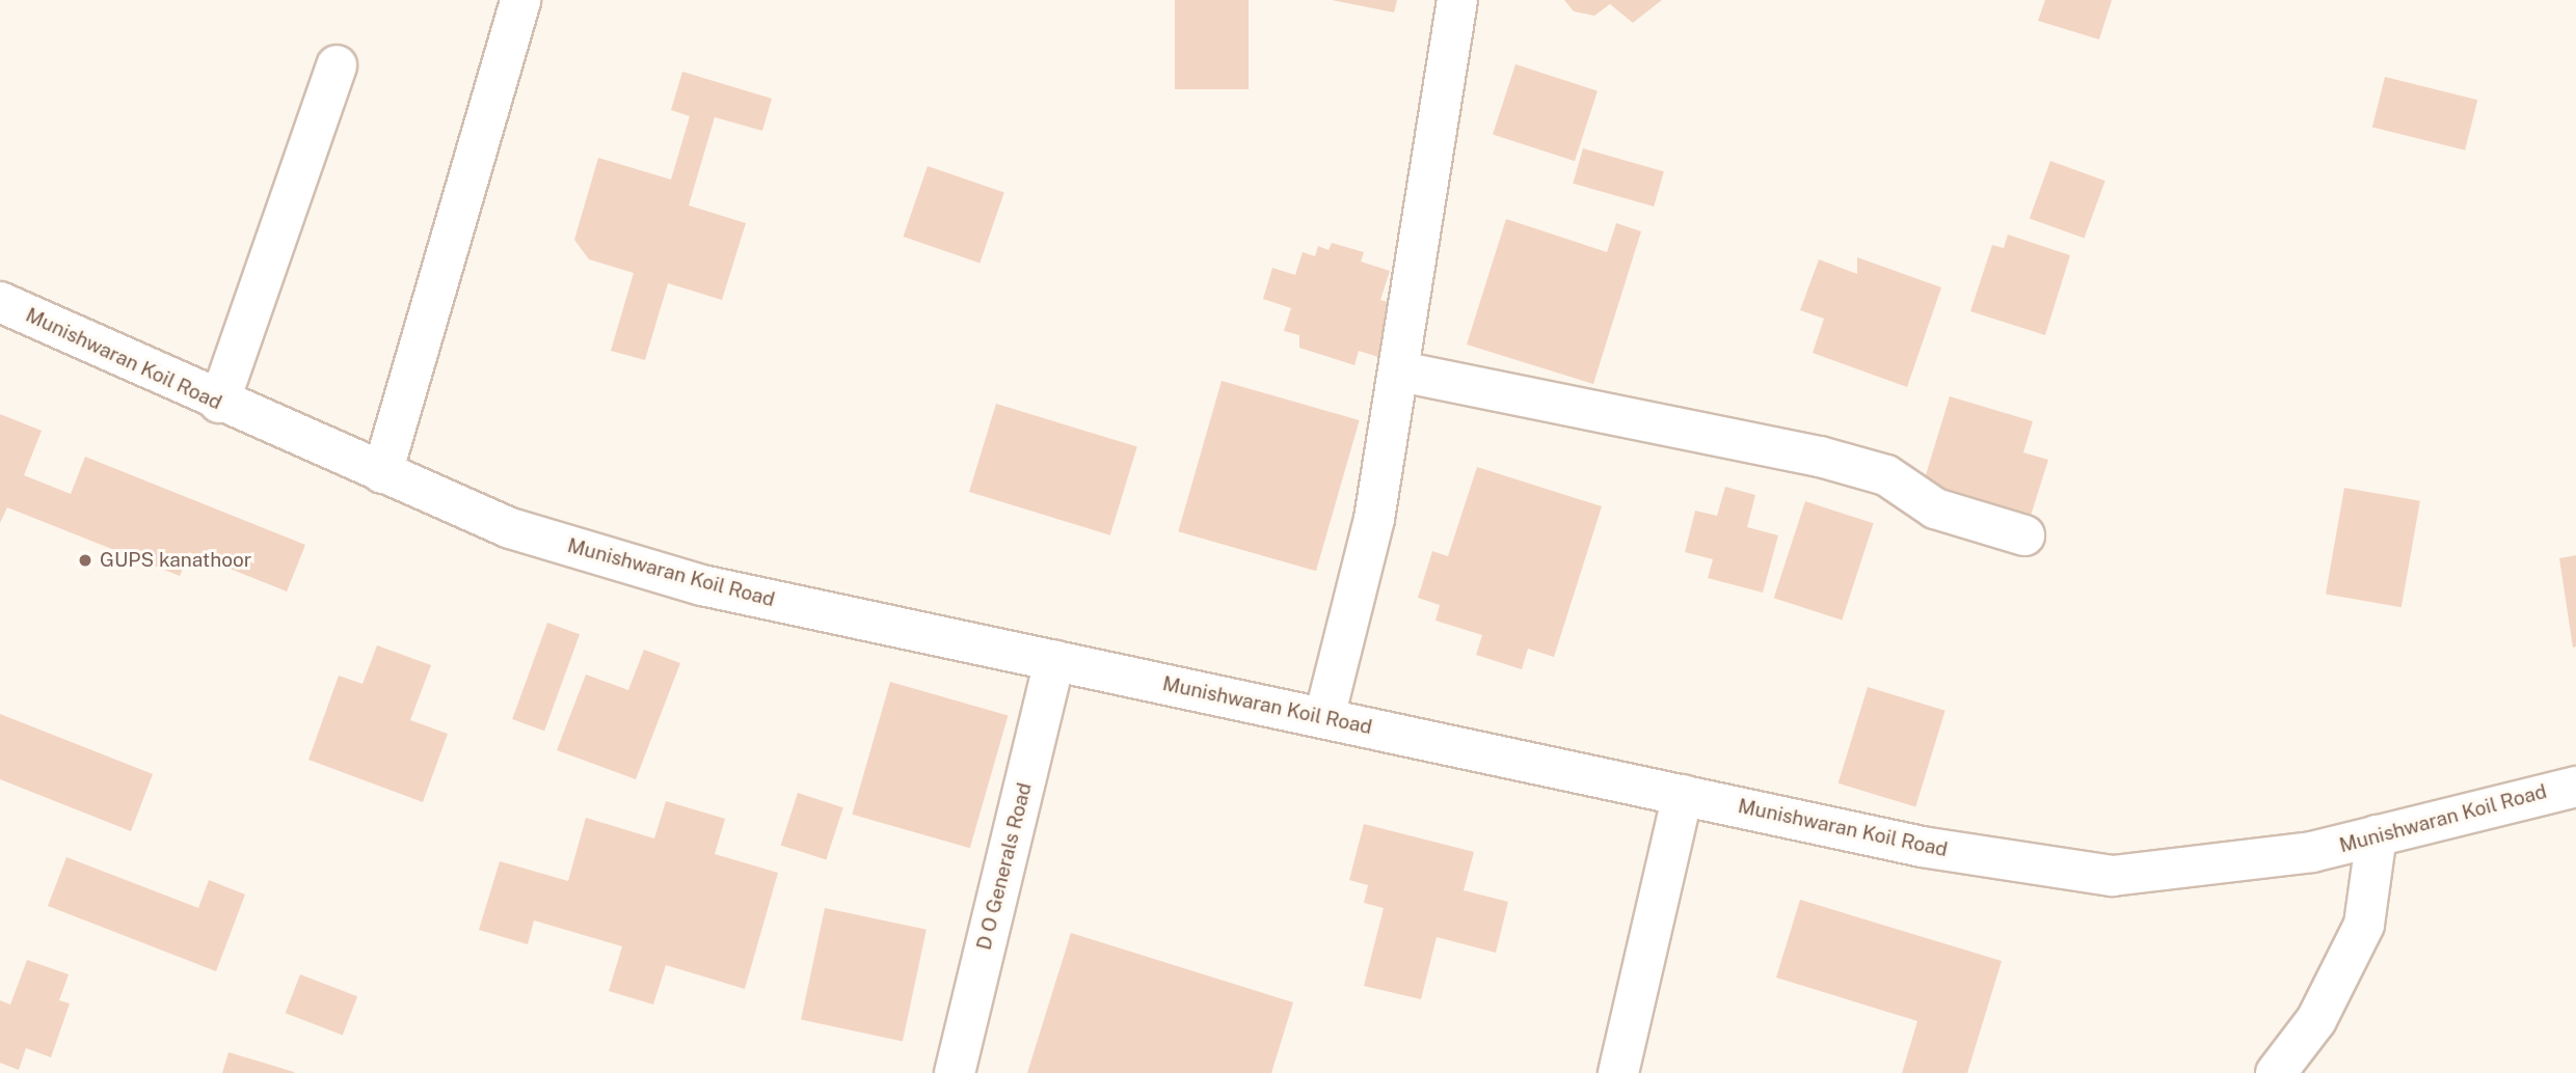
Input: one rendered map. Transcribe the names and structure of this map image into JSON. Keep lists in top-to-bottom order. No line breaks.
{"streets":{"street":["Munishwaran Koil Road","D O Generals Road"]},"crossings":[["Munishwaran Koil Road","D O Generals Road"]],"places":["GUPS kanathoor"]}
